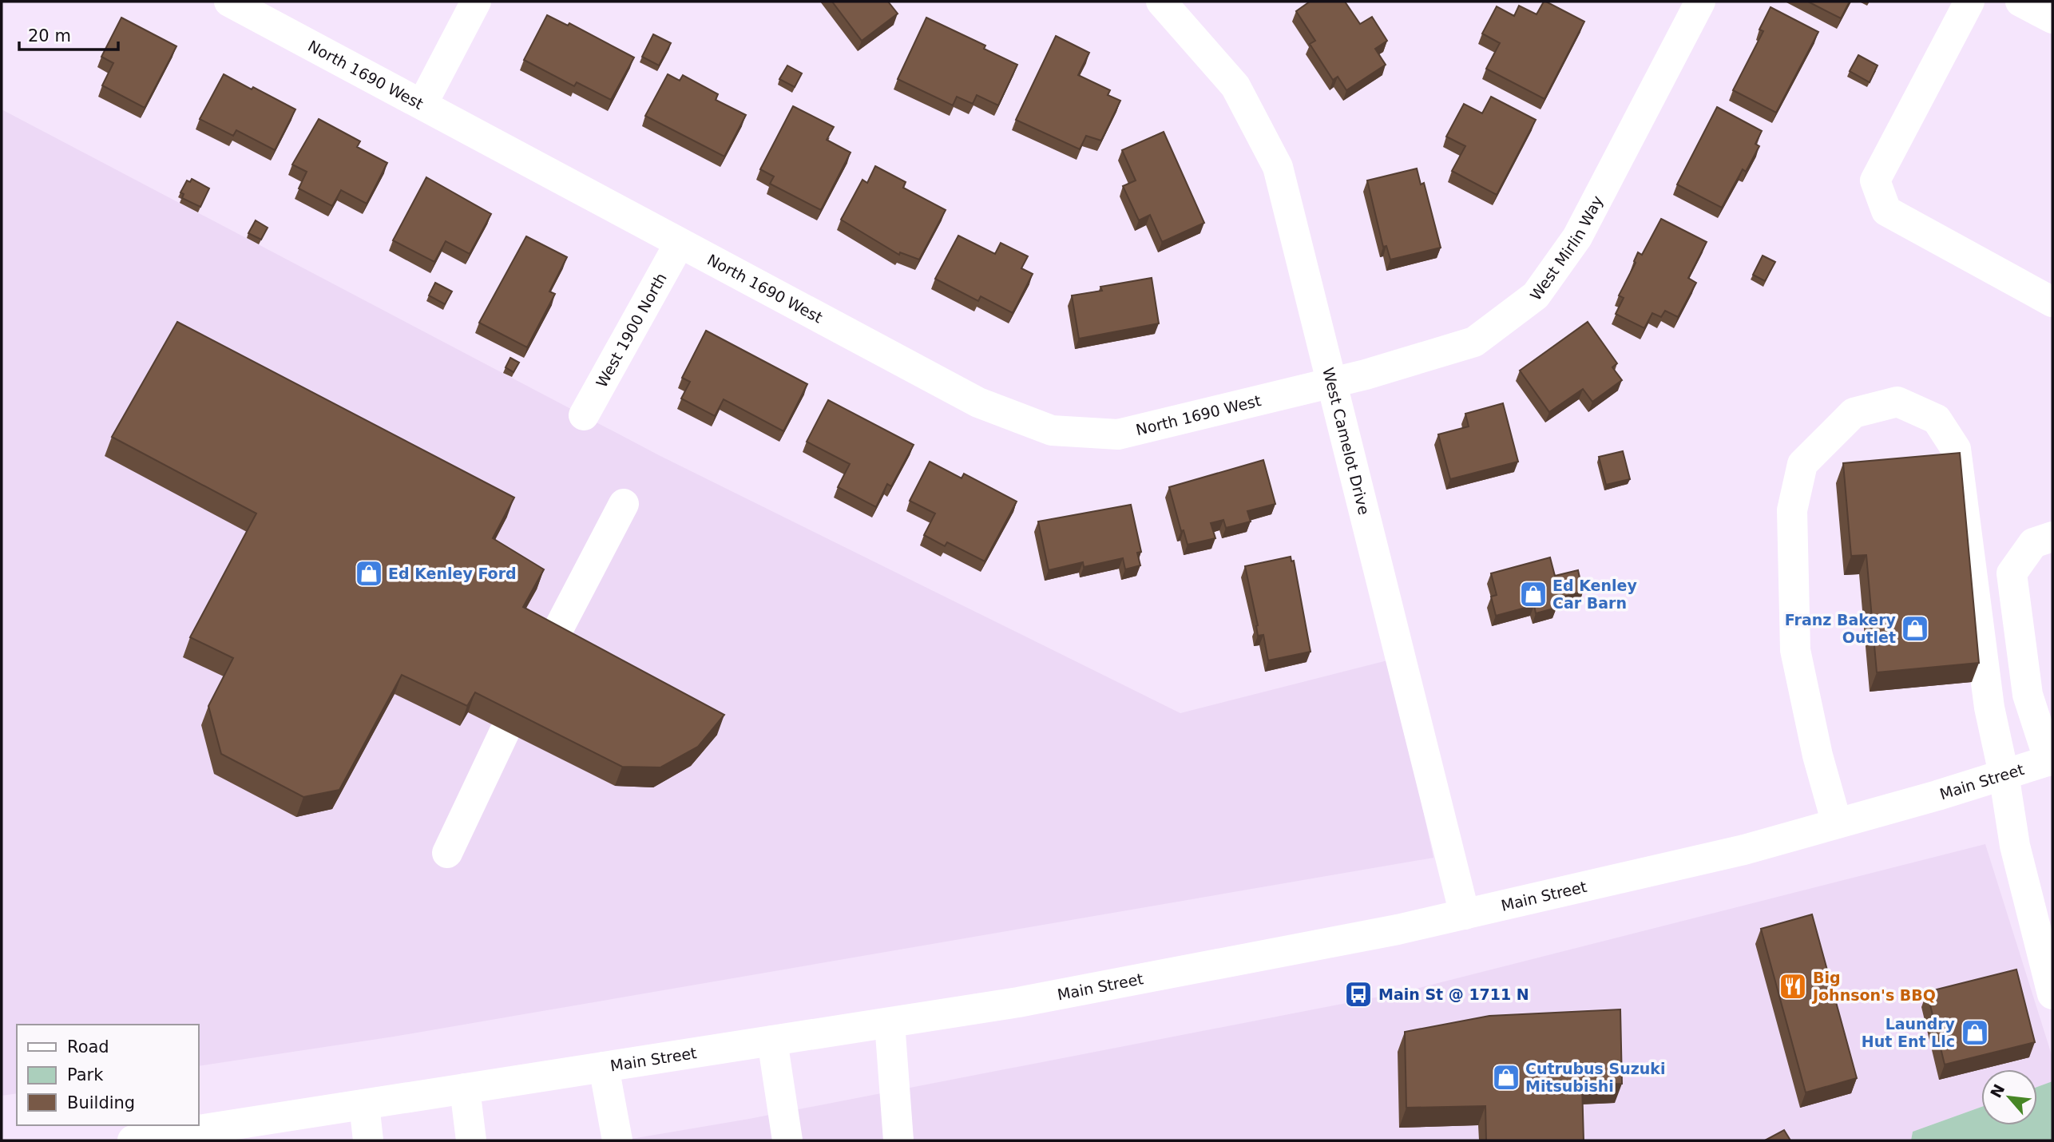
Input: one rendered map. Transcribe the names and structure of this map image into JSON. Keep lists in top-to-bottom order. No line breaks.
{"streets":{"street":["North 1690 West","West Mirlin Way","West 1900 North","West Camelot Drive","Main Street"]},"crossings":[["North 1690 West","West Mirlin Way"],["North 1690 West","West 1900 North"],["North 1690 West","West Camelot Drive"],["West Mirlin Way","West Camelot Drive"],["West Camelot Drive","Main Street"]],"places":{"shop":["Ed Kenley Ford","Ed Kenley Car Barn","Franz Bakery Outlet","Laundry Hut Ent Llc","Cutrubus Suzuki Mitsubishi"],"restaurant":["Big Johnson's BBQ"],"bus stop":["Main St @ 1711 N"]},"legend":["Road","Park","Building"],"scale_bar":"20 m","north":"top left"}
